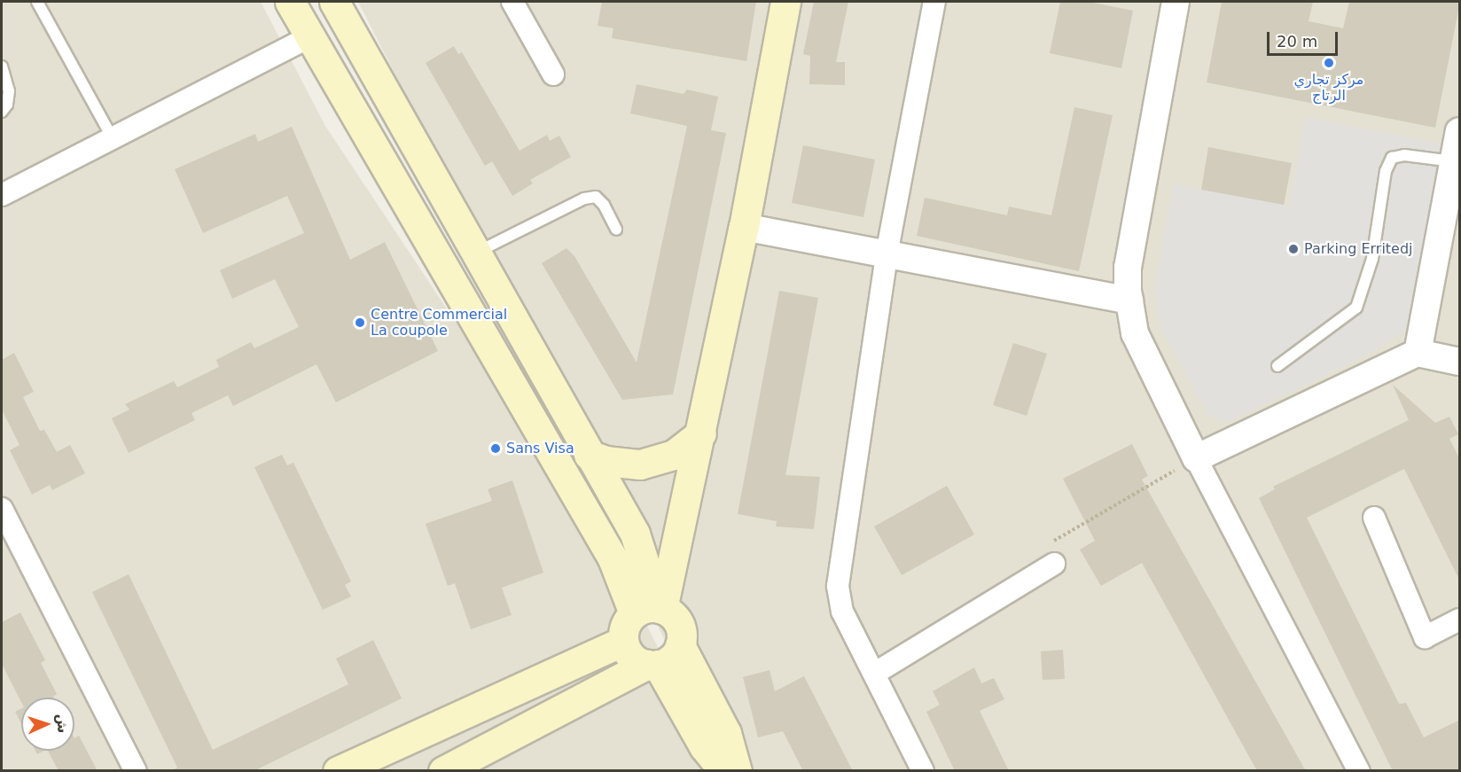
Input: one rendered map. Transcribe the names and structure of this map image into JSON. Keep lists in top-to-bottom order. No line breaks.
{"places":["مركز تجاري الرتاج","Parking Erritedj","Centre Commercial La coupole","Sans Visa"],"scale_bar":"20 m","north":"right"}
